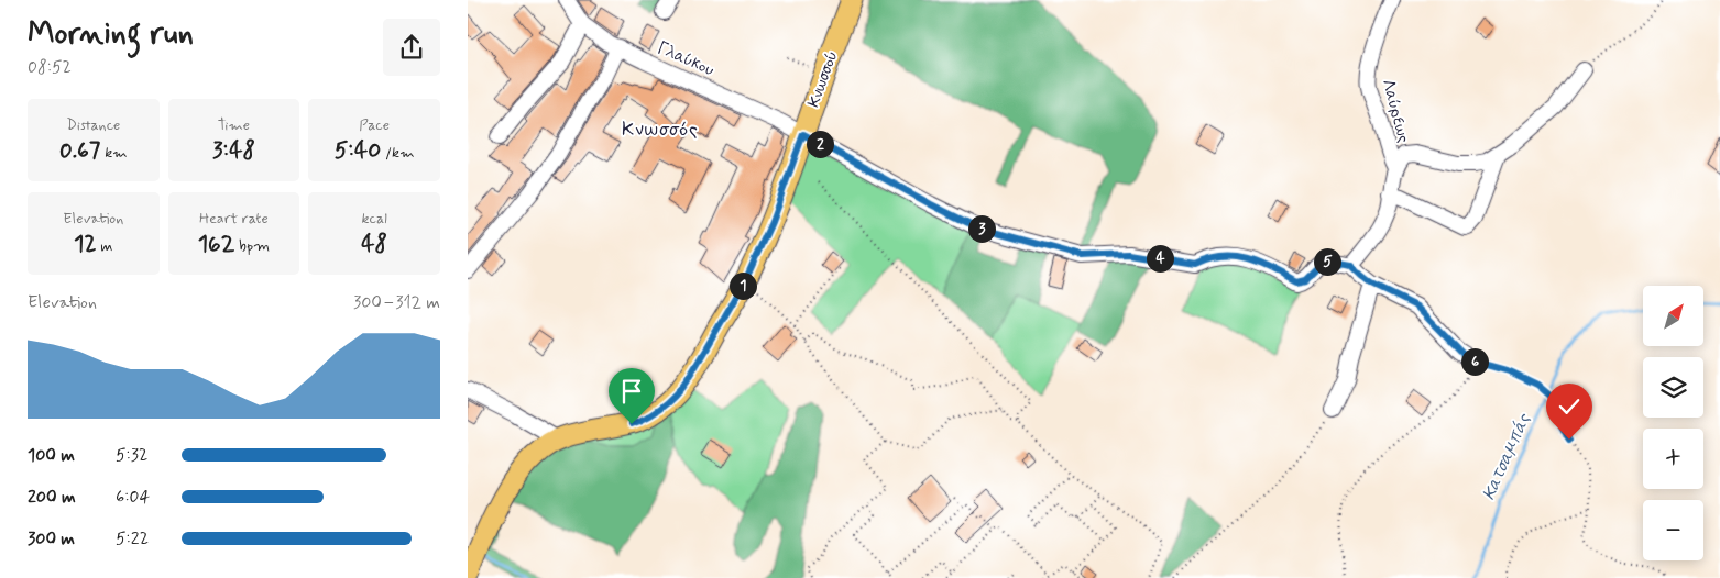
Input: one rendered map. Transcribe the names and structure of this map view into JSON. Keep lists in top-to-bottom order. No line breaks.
{"streets":{"main road":["Κνωσσού"],"street":["Γλαύκου","Λαύρεως"]},"crossings":[["Γλαύκου","Κνωσσού"]],"districts":["Κνωσσός"],"water":["Κατσαμπάς"],"north":"top right","page":{"heading":["Morning run","08:52"],"stats":[["Distance","0.67 km"],["Time","3:48"],["Pace","5:40 /km"],["Elevation","12 m"],["Heart rate","162 bpm"],["kcal","48"]],"pins":["2","3","4","5","1","6"],"chart":["Elevation","300–312 m"],"map_buttons":["+","−"],"list":[{"name":"100 m","note":"5:32"},{"name":"200 m","note":"6:04"},{"name":"300 m","note":"5:22"}]}}
